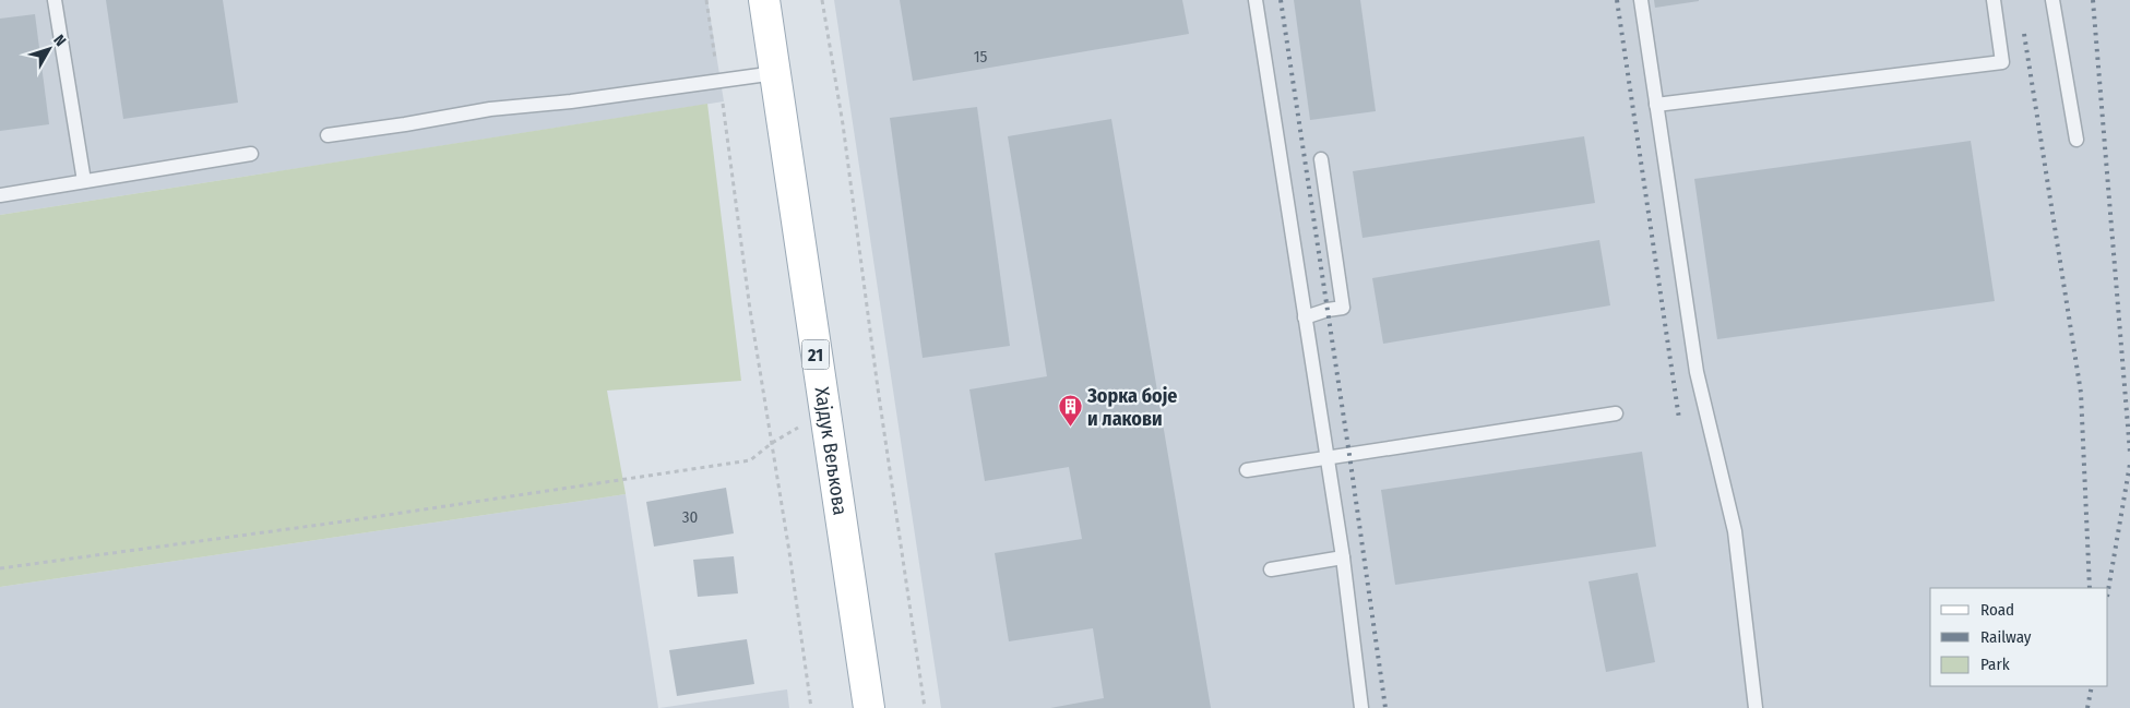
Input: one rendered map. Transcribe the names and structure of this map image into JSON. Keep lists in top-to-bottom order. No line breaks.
{"streets":{"main road":["21","Хајдук Вељкова"]},"places":{"building":["Зорка боје и лакови"]},"house_numbers":["15","30"],"legend":["Road","Railway","Park"],"north":"top right"}
